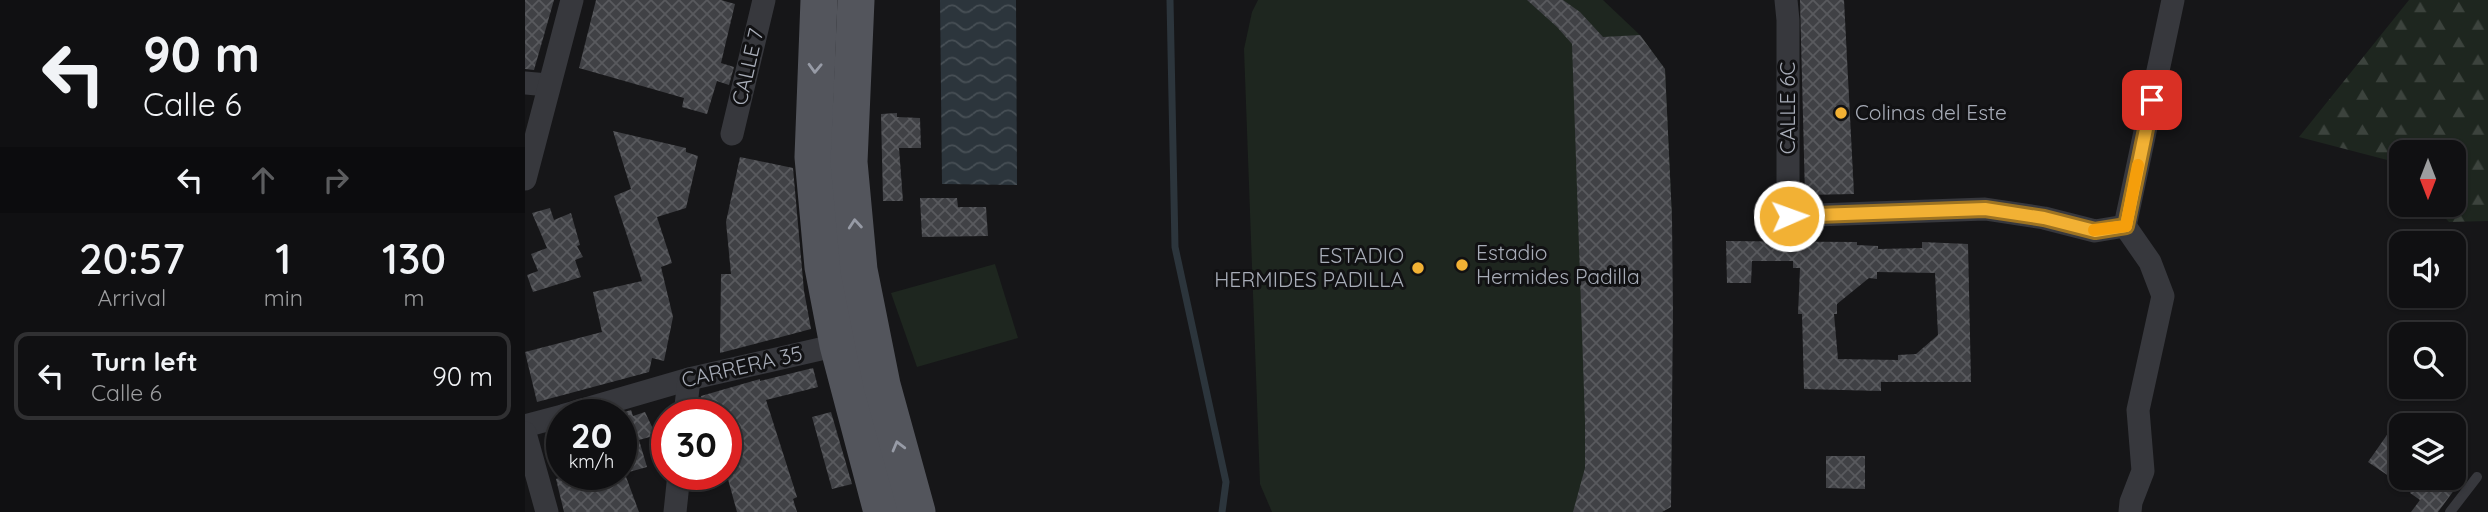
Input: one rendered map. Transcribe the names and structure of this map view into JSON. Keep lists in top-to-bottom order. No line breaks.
{"streets":{"street":["CALLE 7","CALLE 6C","CARRERA 35"]},"places":["Colinas del Este","Estadio Hermides Padilla","ESTADIO HERMIDES PADILLA"],"north":"bottom","page":{"turn":["90 m","Calle 6"],"eta":["20:57","Arrival","1","min","130","m"],"list":[{"name":"Turn left","note":"Calle 6","value":"90 m"}],"speed":"20 km/h","limit":"30"}}
